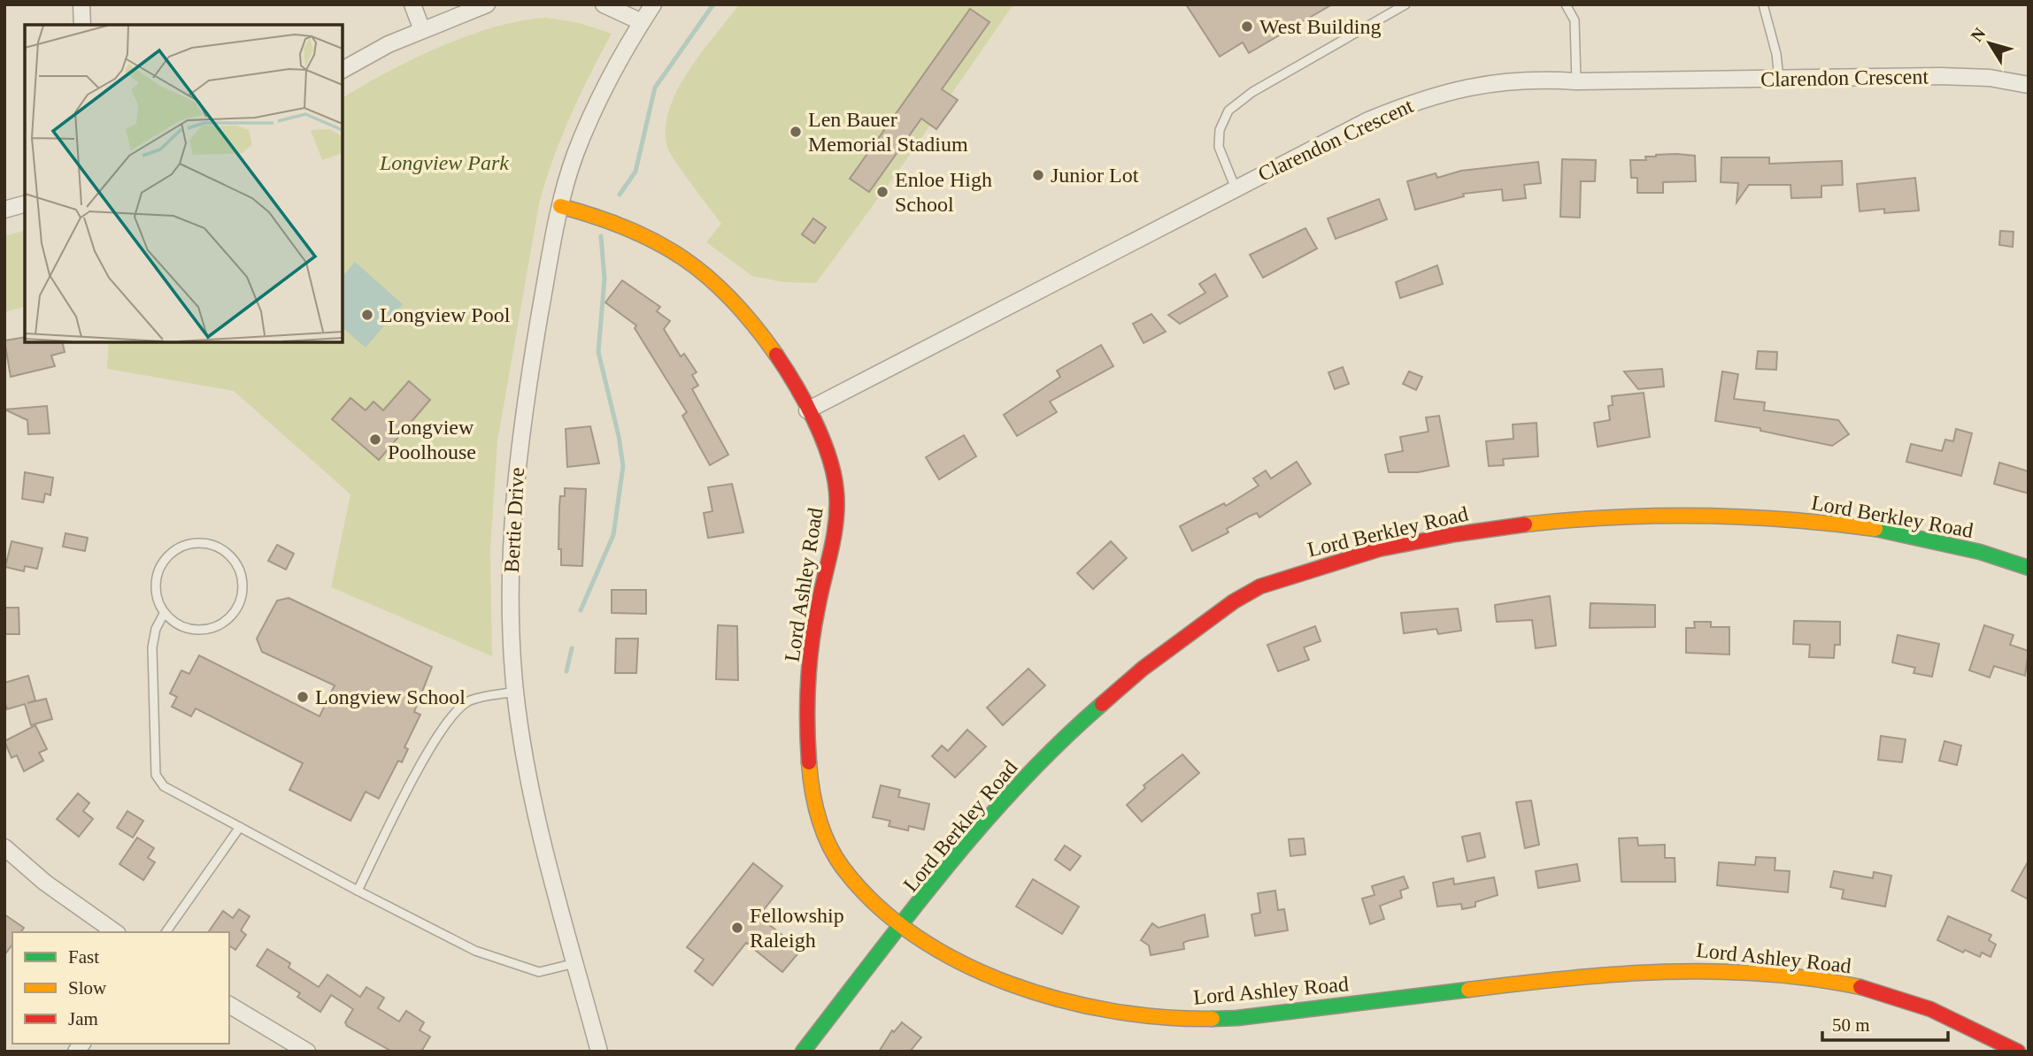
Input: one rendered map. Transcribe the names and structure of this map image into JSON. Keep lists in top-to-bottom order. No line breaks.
{"streets":{"street":["Clarendon Crescent","Lord Berkley Road","Bertie Drive","Lord Ashley Road"]},"crossings":[["Clarendon Crescent","Lord Ashley Road"],["Lord Berkley Road","Lord Ashley Road"],["Bertie Drive","Lord Ashley Road"]],"parks":["Longview Park"],"places":["West Building","Len Bauer Memorial Stadium","Junior Lot","Enloe High School","Longview Pool","Longview Poolhouse","Longview School","Fellowship Raleigh"],"legend":["Fast","Slow","Jam"],"scale_bar":"50 m","north":"top left"}
